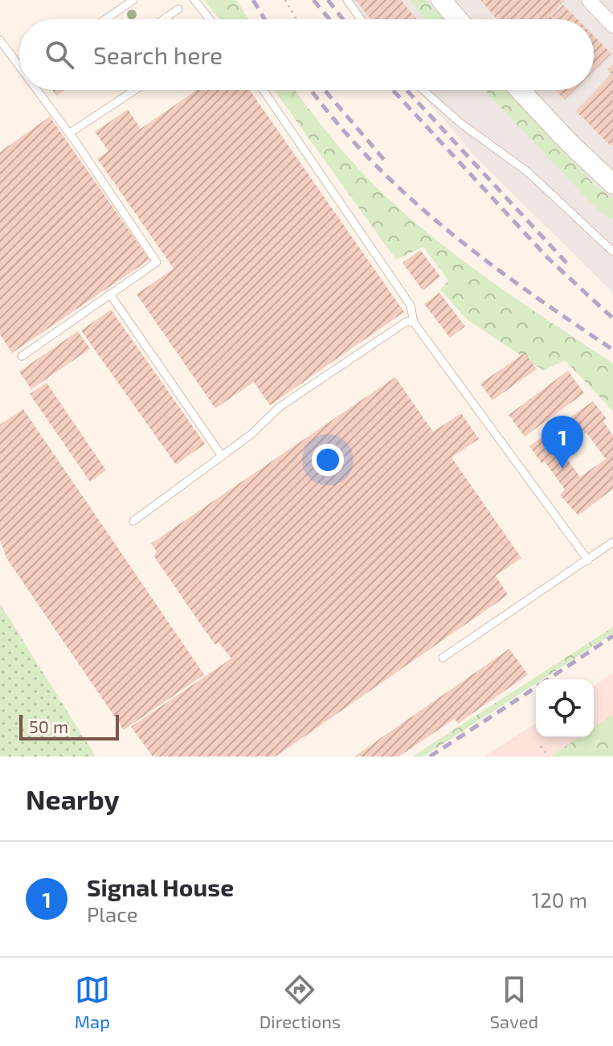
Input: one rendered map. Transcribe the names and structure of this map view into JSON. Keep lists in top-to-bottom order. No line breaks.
{"scale_bar":"50 m","page":{"search":"Search here","pins":"1","scale":"50 m","heading":"Nearby","list":[{"mark":"1","name":"Signal House","note":"Place","value":"120 m"}],"nav":["Map","Directions","Saved"]}}
